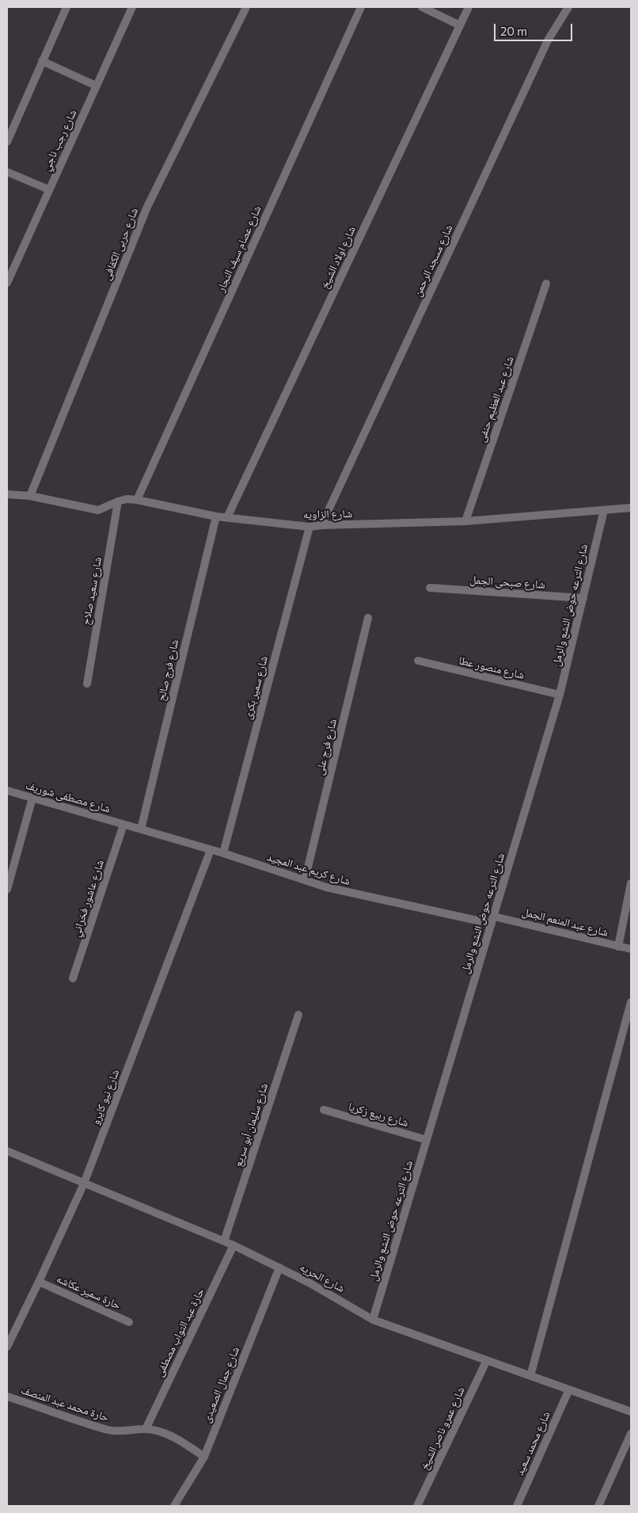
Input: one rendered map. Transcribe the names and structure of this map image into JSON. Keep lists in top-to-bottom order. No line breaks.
{"streets":{"street":["شارع رجب ناجي","شارع حربى الكفافى","شارع عصام سيف النجار","شارع اولاد الشيخ","شارع مسجد الرحمن","شارع عبد العظيم حنفى","شارع الزاويه","شارع صبحى الجمل","شارع سعيد صلاح","شارع الترعه حوض النشع والرمل","شارع منصور عطا","شارع فرج صالح","شارع سمير بكرى","شارع فرج على","شارع مصطفى شوريف","شارع كريم عبد المجيد","شارع عاشور فخراني","شارع عبد المنعم الجمل","شارع نيو كايرو","شارع ربيع زكريا","شارع سليمان أبو سريع","شارع الحريه","حارة سمير عكاشه","حارة عبد التواب مصطفى","شارع جمال الصعيدى","حارة محمد عبد المنصف","شارع عمرو ناصر الشيخ","شارع محمد سعيد"]},"crossings":[["شارع حربى الكفافى","شارع الزاويه"],["شارع عصام سيف النجار","شارع الزاويه"],["شارع اولاد الشيخ","شارع الزاويه"],["شارع مسجد الرحمن","شارع الزاويه"],["شارع عبد العظيم حنفى","شارع الزاويه"],["شارع الزاويه","شارع سعيد صلاح"],["شارع الزاويه","شارع الترعه حوض النشع والرمل"],["شارع الزاويه","شارع فرج صالح"],["شارع الزاويه","شارع سمير بكرى"],["شارع صبحى الجمل","شارع الترعه حوض النشع والرمل"],["شارع الترعه حوض النشع والرمل","شارع منصور عطا"],["شارع الترعه حوض النشع والرمل","شارع كريم عبد المجيد"],["شارع الترعه حوض النشع والرمل","شارع عبد المنعم الجمل"],["شارع الترعه حوض النشع والرمل","شارع ربيع زكريا"],["شارع الترعه حوض النشع والرمل","شارع الحريه"],["شارع فرج صالح","شارع كريم عبد المجيد"],["شارع سمير بكرى","شارع كريم عبد المجيد"],["شارع فرج على","شارع كريم عبد المجيد"],["شارع مصطفى شوريف","شارع كريم عبد المجيد"],["شارع مصطفى شوريف","شارع عاشور فخراني"],["شارع كريم عبد المجيد","شارع عاشور فخراني"],["شارع كريم عبد المجيد","شارع عبد المنعم الجمل"],["شارع كريم عبد المجيد","شارع نيو كايرو"],["شارع نيو كايرو","شارع الحريه"],["شارع نيو كايرو","حارة سمير عكاشه"],["شارع سليمان أبو سريع","شارع الحريه"],["شارع الحريه","حارة عبد التواب مصطفى"],["شارع الحريه","شارع جمال الصعيدى"],["شارع الحريه","شارع عمرو ناصر الشيخ"],["شارع الحريه","شارع محمد سعيد"],["حارة عبد التواب مصطفى","حارة محمد عبد المنصف"],["شارع جمال الصعيدى","حارة محمد عبد المنصف"]],"scale_bar":"20 m"}
